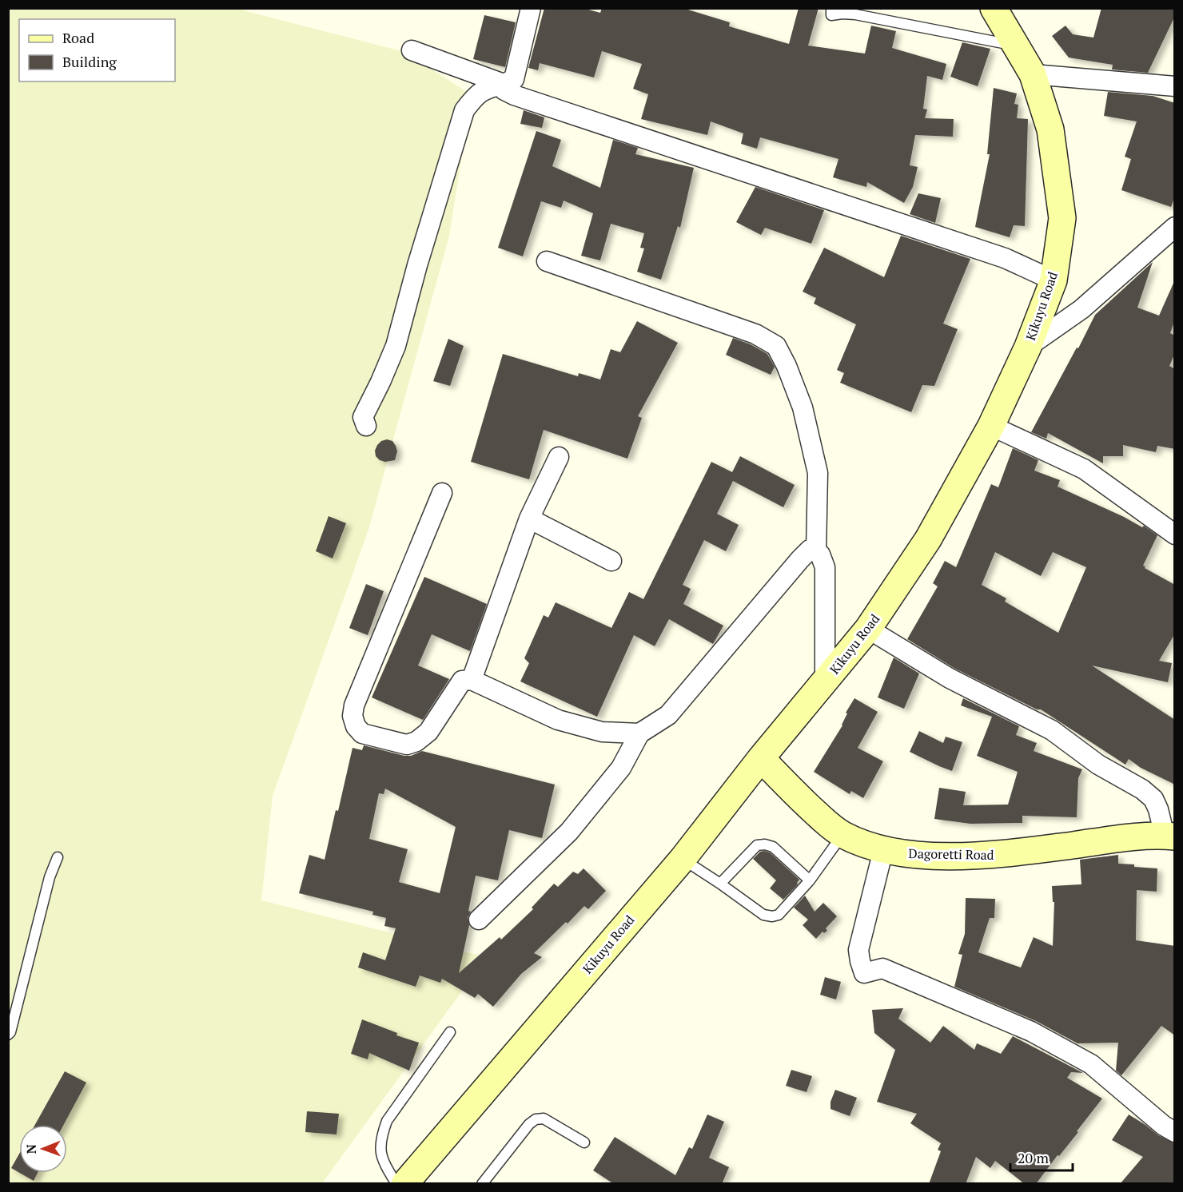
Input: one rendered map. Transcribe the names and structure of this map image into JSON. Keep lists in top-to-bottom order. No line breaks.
{"streets":{"main road":["Kikuyu Road","Dagoretti Road"]},"crossings":[["Kikuyu Road","Dagoretti Road"]],"legend":["Road","Building"],"scale_bar":"20 m","north":"left"}
